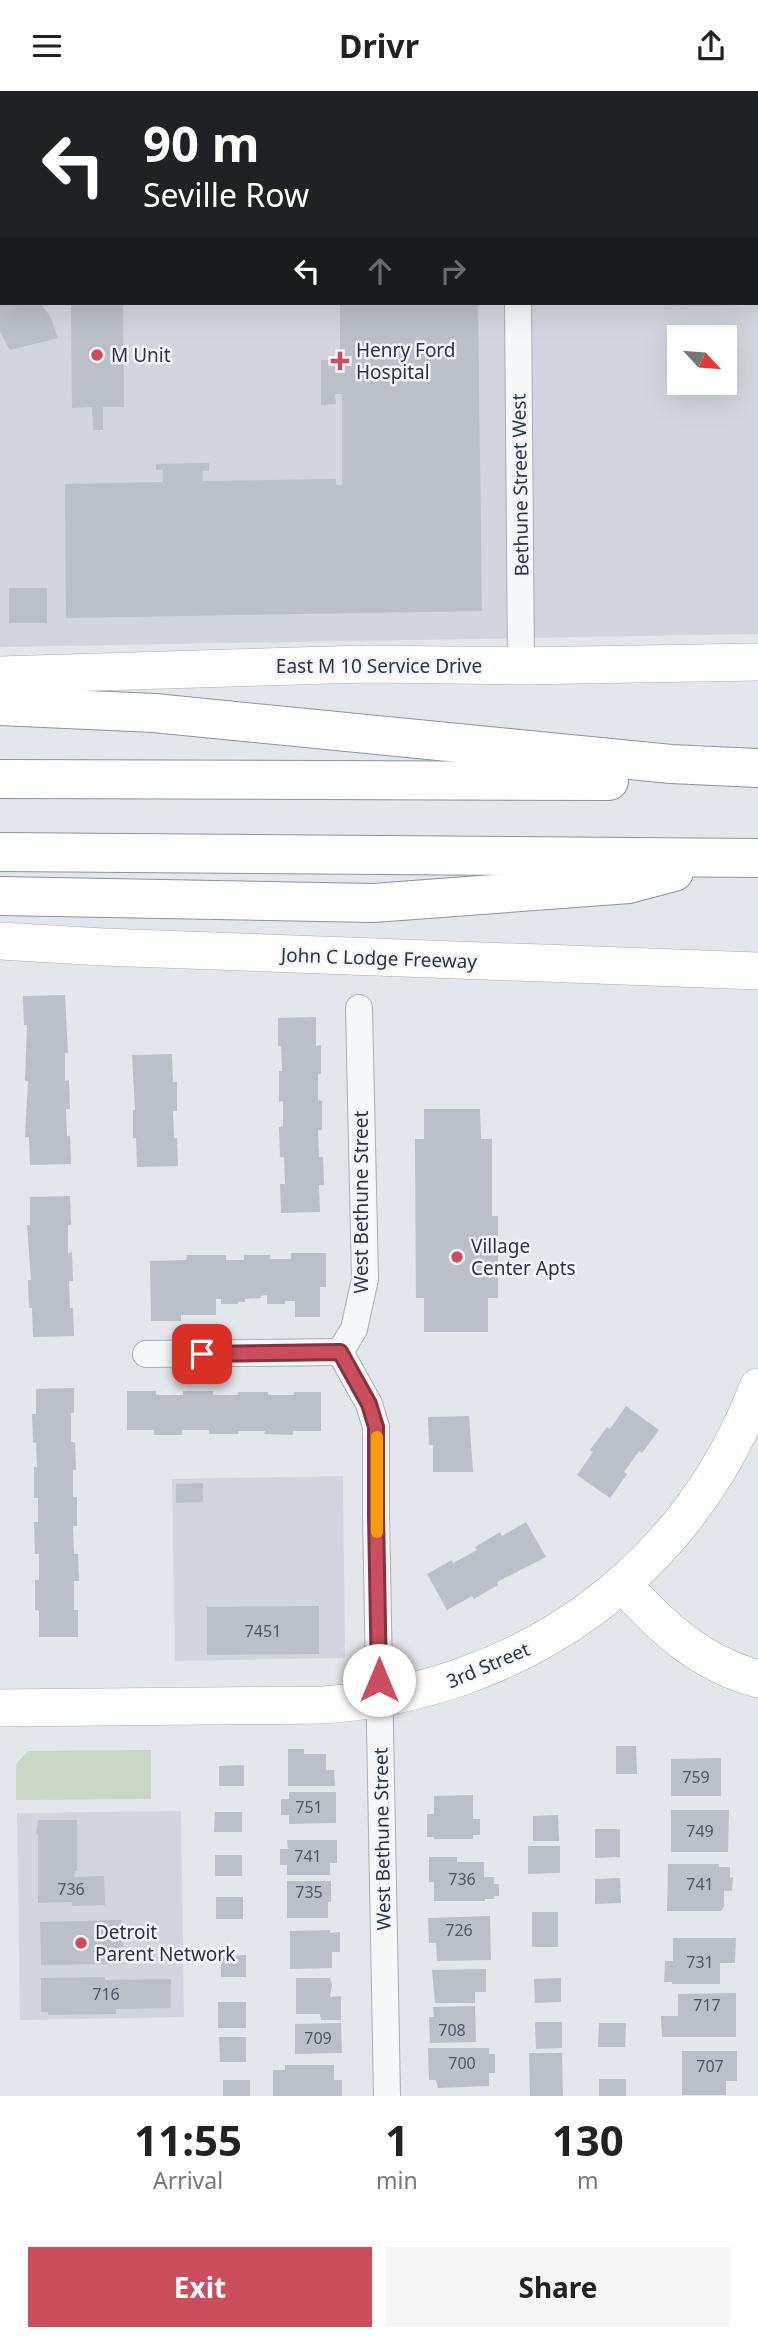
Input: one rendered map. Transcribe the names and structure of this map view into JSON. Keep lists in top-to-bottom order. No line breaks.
{"streets":{"main road":["East M 10 Service Drive","John C Lodge Freeway","3rd Street"],"street":["Bethune Street West","West Bethune Street"]},"crossings":[["Bethune Street West","East M 10 Service Drive"],["West Bethune Street","3rd Street"]],"places":{"other":["M Unit","Village Center Apts","Detroit Parent Network"],"health":["Henry Ford Hospital"]},"house_numbers":["7451","759","751","749","741","736","741","736","735","726","731","716","717","708","709","700","707"],"north":"bottom right","page":{"header":"Drivr","turn":["90 m","Seville Row"],"eta":["11:55","Arrival","1","min","130","m"],"buttons":["Exit","Share"]}}
